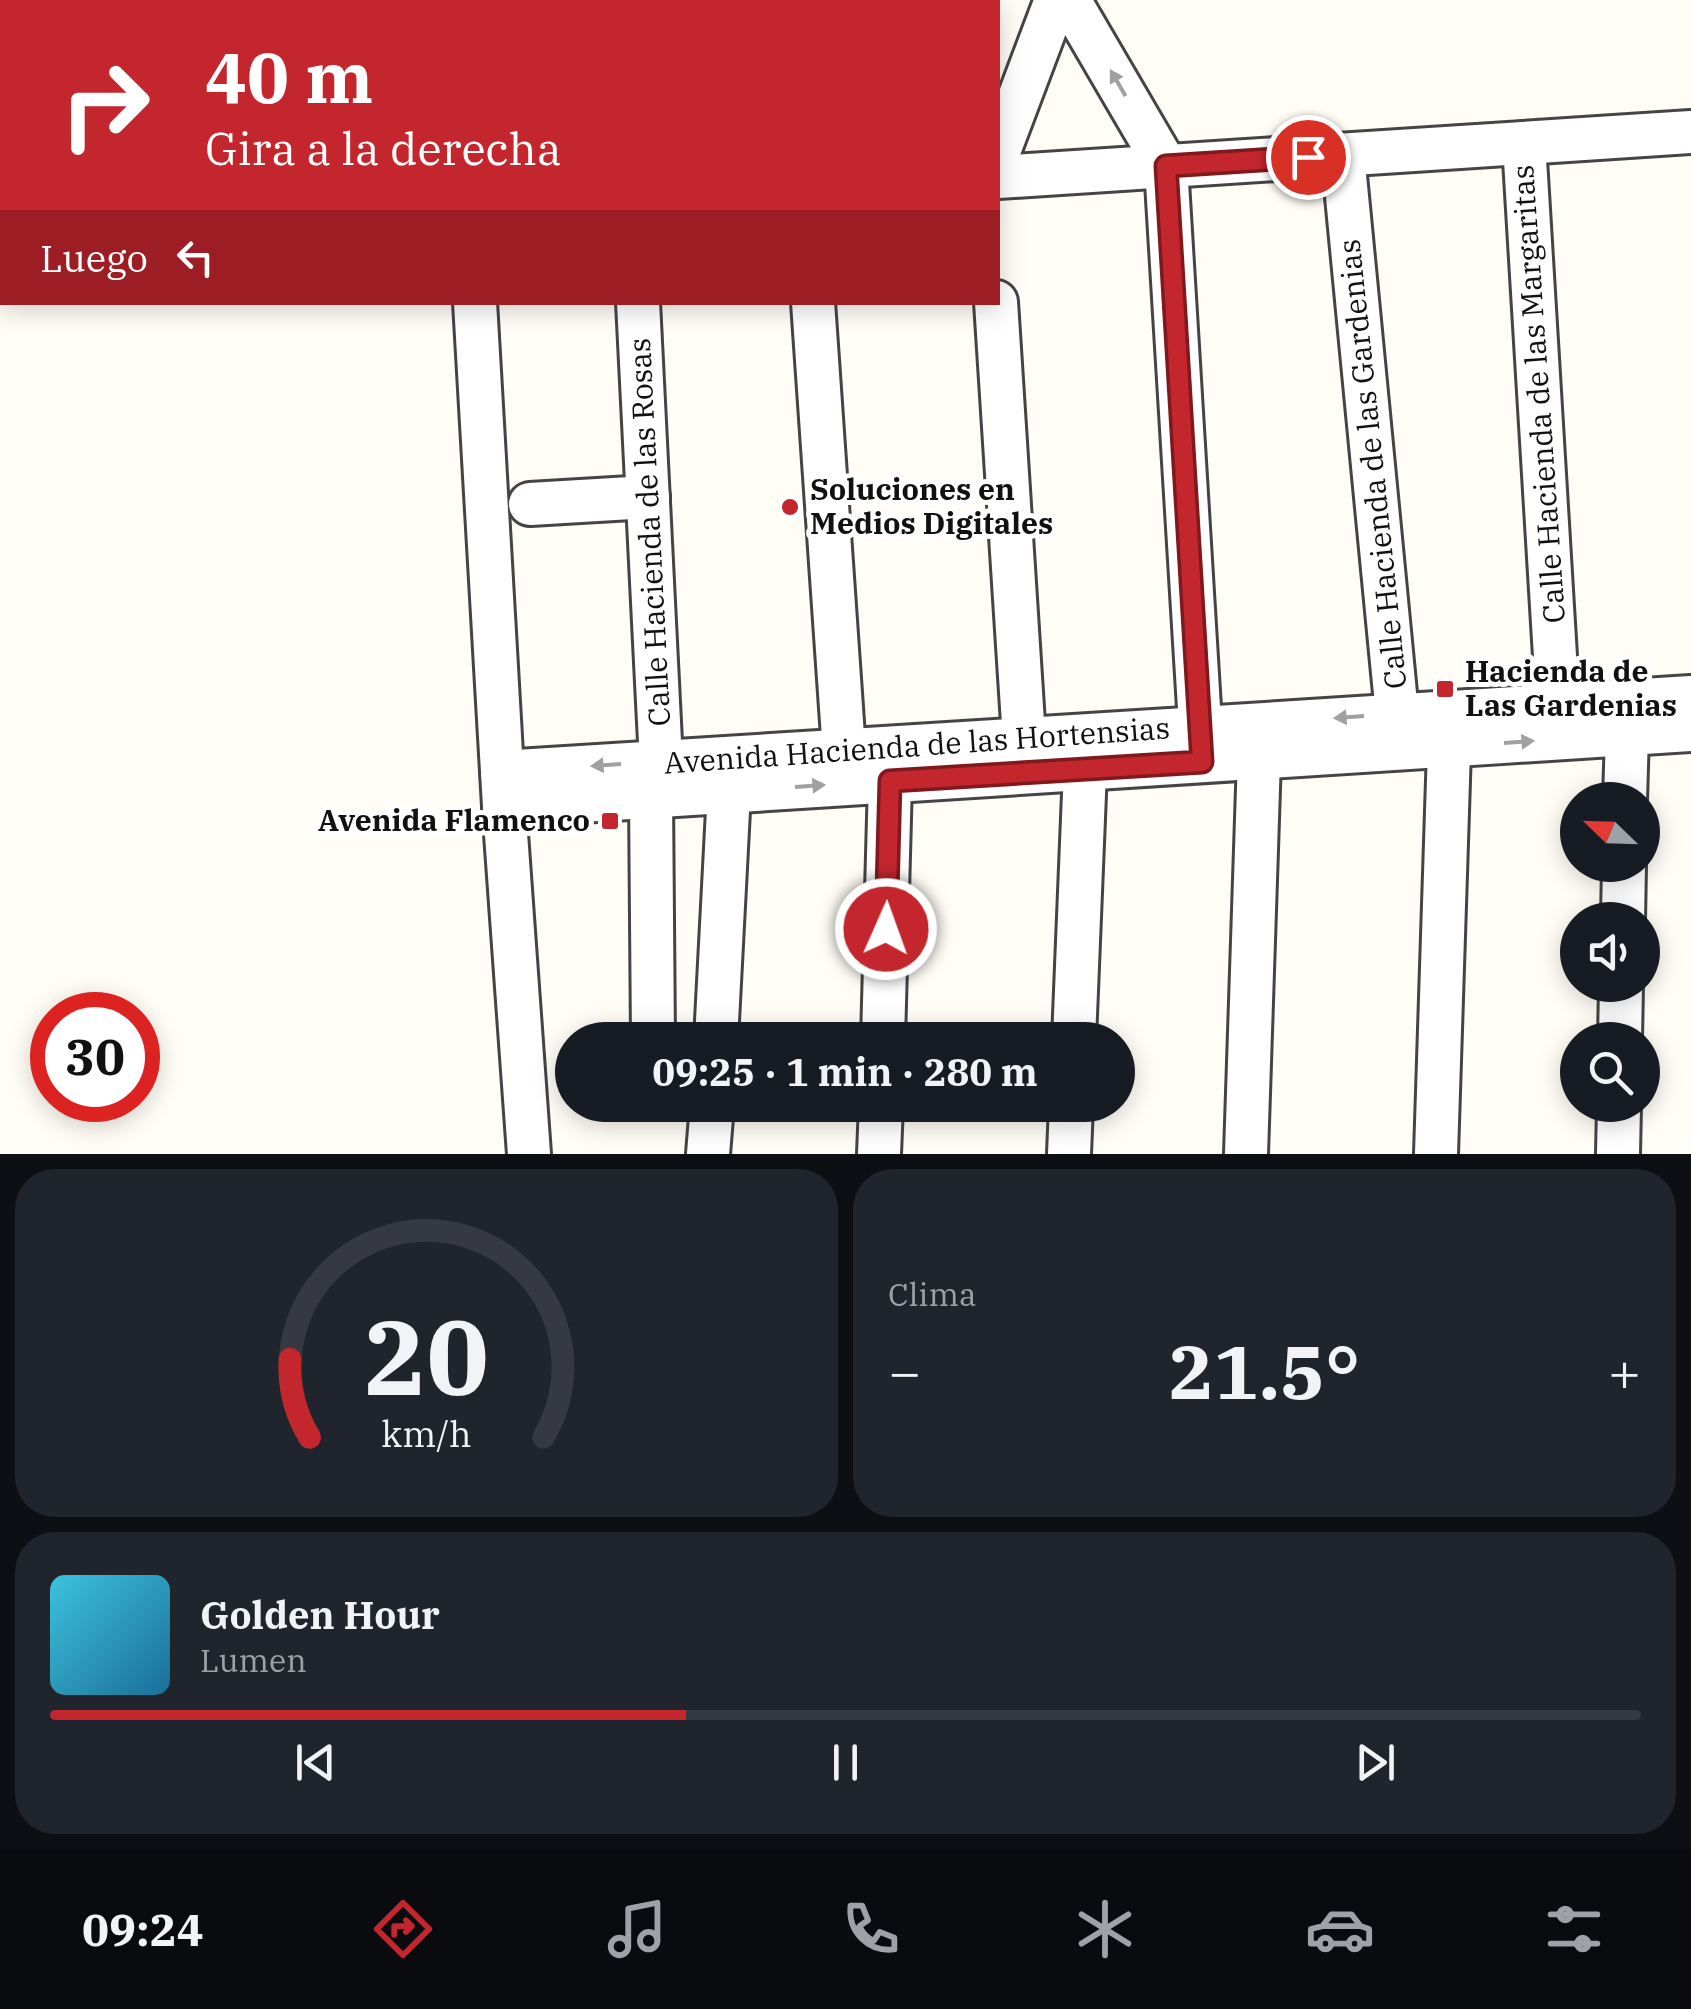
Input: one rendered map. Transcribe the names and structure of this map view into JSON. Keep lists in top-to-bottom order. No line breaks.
{"streets":{"street":["Calle Hacienda de las Margaritas","Calle Hacienda de las Gardenias","Calle Hacienda de las Rosas","Avenida Hacienda de las Hortensias"]},"crossings":[["Calle Hacienda de las Margaritas","Avenida Hacienda de las Hortensias"],["Calle Hacienda de las Gardenias","Avenida Hacienda de las Hortensias"],["Calle Hacienda de las Rosas","Avenida Hacienda de las Hortensias"]],"places":{"other":["Soluciones en Medios Digitales"],"transit":["Hacienda de Las Gardenias","Avenida Flamenco"]},"north":"top left","page":{"turn":["40 m","Gira a la derecha"],"then":"Luego","limit":"30","trip":"09:25 · 1 min · 280 m","tile":"Clima","heat":["−","21.5°","+"],"song":["Golden Hour","Lumen"],"tabs":"09:24","gauge":["20","km/h"]}}
